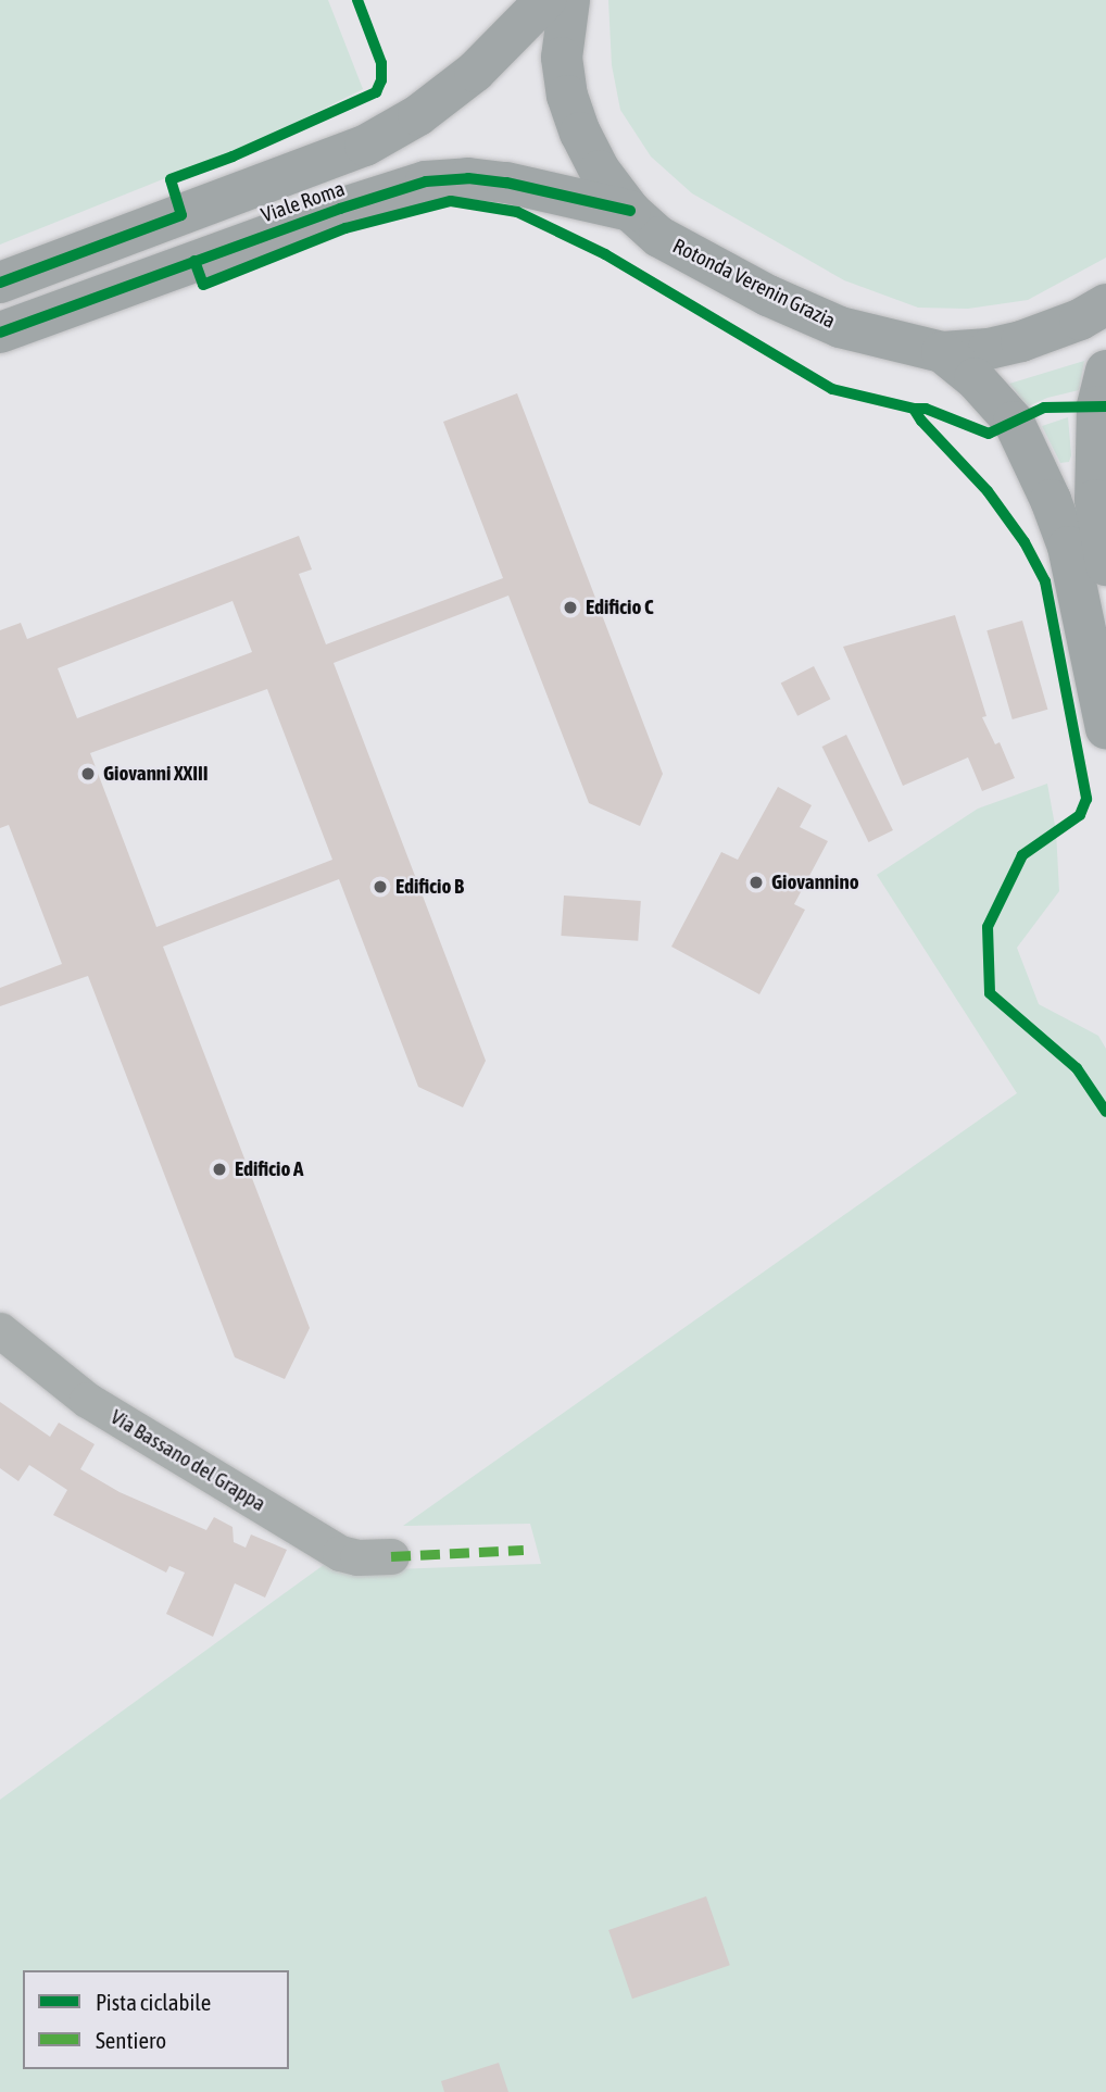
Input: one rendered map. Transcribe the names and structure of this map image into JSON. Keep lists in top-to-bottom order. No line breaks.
{"streets":{"main road":["Viale Roma","Rotonda Verenin Grazia"],"street":["Via Bassano del Grappa"]},"crossings":[["Viale Roma","Rotonda Verenin Grazia"]],"places":["Edificio C","Giovanni XXIII","Giovannino","Edificio B","Edificio A"],"legend":["Pista ciclabile","Sentiero"]}
